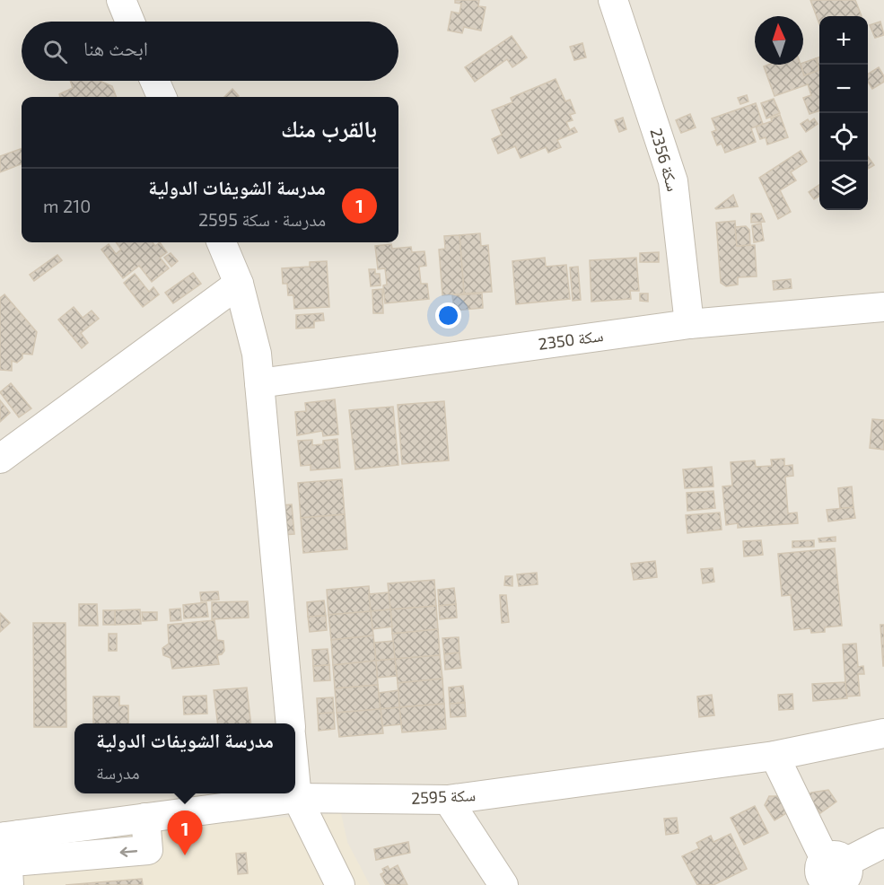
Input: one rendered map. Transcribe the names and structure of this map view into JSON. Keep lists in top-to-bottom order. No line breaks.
{"streets":{"street":["سكة 2356","سكة 2350","سكة 2595"]},"crossings":[["سكة 2356","سكة 2350"]],"north":"top","page":{"map_buttons":["+","−"],"search":"ابحث هنا","heading":"بالقرب منك","list":[{"mark":"1","name":"مدرسة الشويفات الدولية","note":"مدرسة · سكة 2595","value":"210 m"}],"popup":["مدرسة الشويفات الدولية","مدرسة"],"pins":"1"}}
